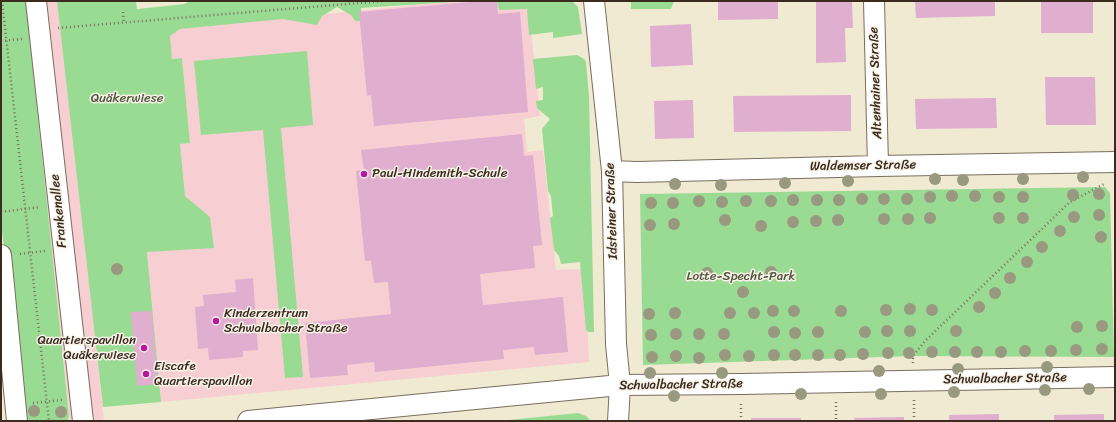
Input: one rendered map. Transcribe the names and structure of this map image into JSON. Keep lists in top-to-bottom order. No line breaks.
{"streets":{"street":["Altenhainer Straße","Waldemser Straße","Frankenallee","Idsteiner Straße","Schwalbacher Straße"]},"crossings":[["Altenhainer Straße","Waldemser Straße"],["Waldemser Straße","Idsteiner Straße"],["Idsteiner Straße","Schwalbacher Straße"]],"parks":["Quäkerwiese","Lotte-Specht-Park"],"places":["Paul-Hindemith-Schule","Kinderzentrum Schwalbacher Straße","Quartierspavillon Quäkerwiese","Eiscafe Quartierspavillon"]}
